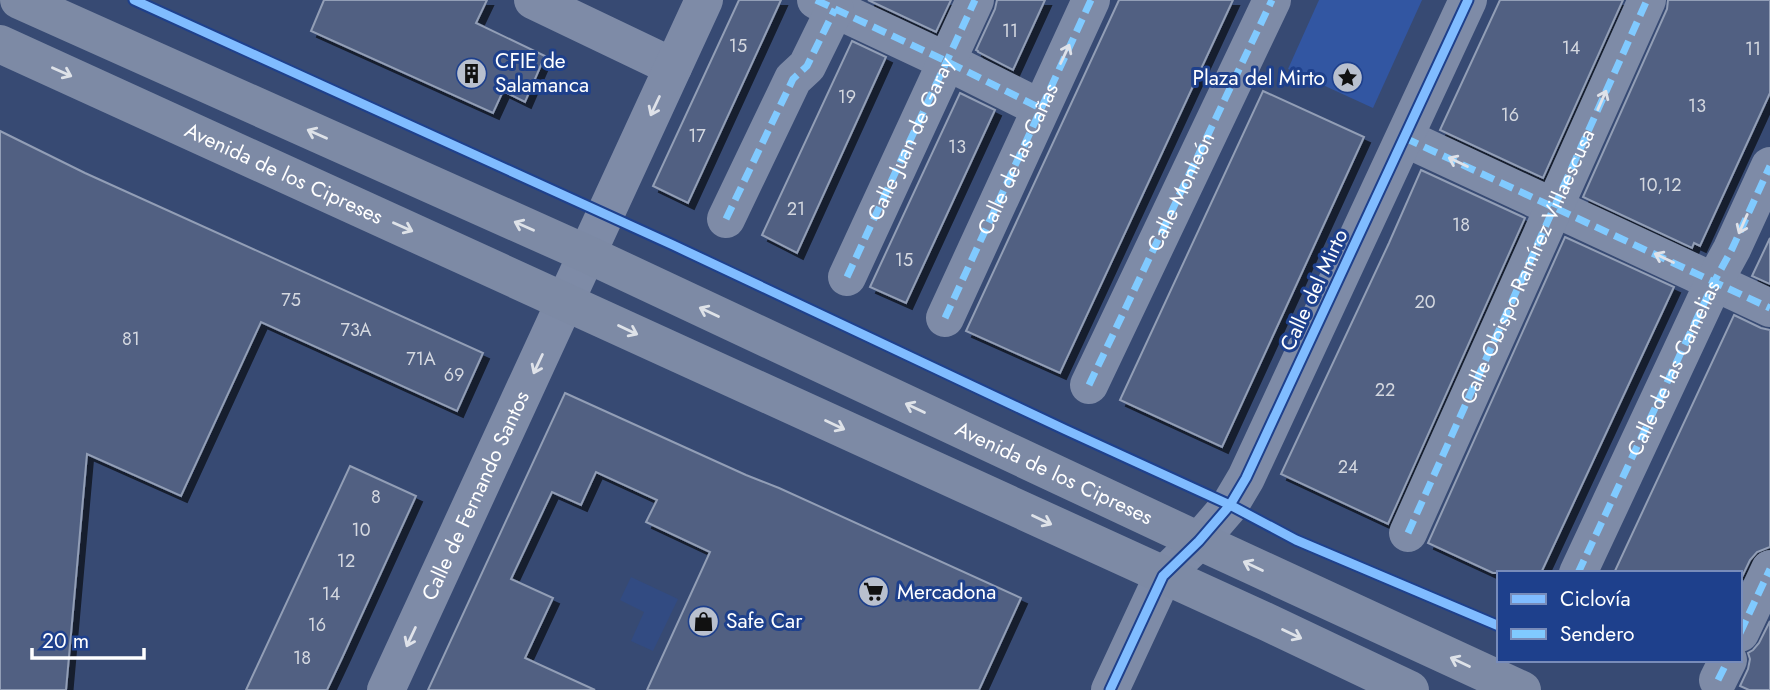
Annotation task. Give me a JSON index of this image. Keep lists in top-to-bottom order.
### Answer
{
  "streets": {
    "main road": ["Avenida de los Cipreses"],
    "street": [
      "Calle Juan de Garay",
      "Calle de las Cañas",
      "Calle Monleón",
      "Calle Obispo Ramírez Villaescusa",
      "Calle del Mirto",
      "Calle de las Camelias",
      "Calle de Fernando Santos"
    ]
  },
  "crossings": [
    ["Avenida de los Cipreses", "Calle del Mirto"],
    ["Avenida de los Cipreses", "Calle de Fernando Santos"]
  ],
  "one_way": ["Calle Obispo Ramírez Villaescusa", "Calle de Fernando Santos"],
  "places": {
    "building": ["CFIE de Salamanca"],
    "place": ["Plaza del Mirto"],
    "supermarket": ["Mercadona"],
    "shop": ["Safe Car"]
  },
  "house_numbers": [
    "11",
    "15",
    "14",
    "11",
    "19",
    "13",
    "16",
    "17",
    "13",
    "10,12",
    "21",
    "18",
    "15",
    "75",
    "20",
    "73A",
    "81",
    "71A",
    "69",
    "22",
    "24",
    "8",
    "10",
    "12",
    "14",
    "16",
    "18"
  ],
  "legend": ["Ciclovía", "Sendero"],
  "scale_bar": "20 m"
}
